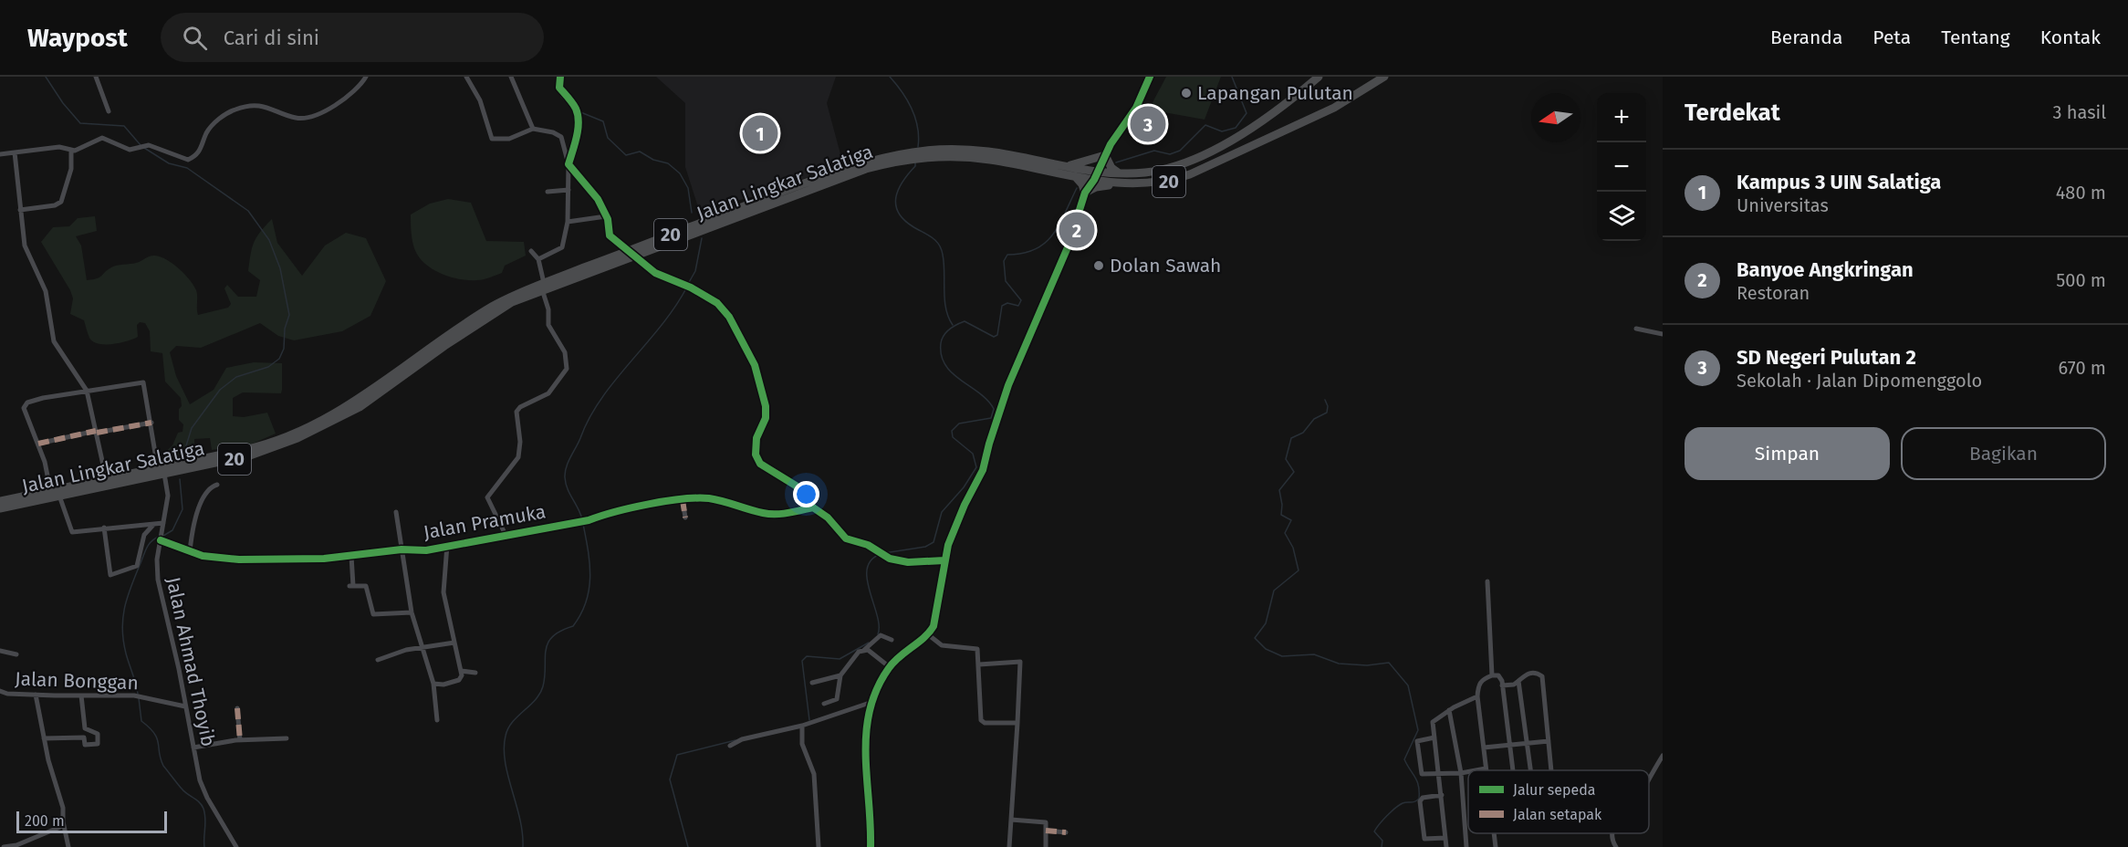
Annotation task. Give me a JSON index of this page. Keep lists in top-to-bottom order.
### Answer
{
  "streets": {
    "highway": ["20", "Jalan Lingkar Salatiga"],
    "street": ["Jalan Pramuka", "Jalan Ahmad Thoyib", "Jalan Bonggan"]
  },
  "crossings": [
    ["Jalan Lingkar Salatiga", "Jalan Ahmad Thoyib"],
    ["Jalan Pramuka", "Jalan Ahmad Thoyib"],
    ["Jalan Ahmad Thoyib", "Jalan Bonggan"]
  ],
  "places": ["Lapangan Pulutan", "Dolan Sawah"],
  "legend": ["Jalur sepeda", "Jalan setapak"],
  "scale_bar": "200 m",
  "north": "left",
  "page": {
    "header": "Waypost",
    "search": "Cari di sini",
    "nav": [
      "Beranda",
      "Peta",
      "Tentang",
      "Kontak"
    ],
    "heading": ["Terdekat", "3 hasil"],
    "map_buttons": ["+", "−"],
    "pins": ["3", "1", "2"],
    "list": [
      {
        "mark": "1",
        "name": "Kampus 3 UIN Salatiga",
        "note": "Universitas",
        "value": "480 m"
      },
      {
        "mark": "2",
        "name": "Banyoe Angkringan",
        "note": "Restoran",
        "value": "500 m"
      },
      {
        "mark": "3",
        "name": "SD Negeri Pulutan 2",
        "note": "Sekolah · Jalan Dipomenggolo",
        "value": "670 m"
      }
    ],
    "buttons": ["Simpan", "Bagikan"],
    "scale": "200 m"
  }
}
